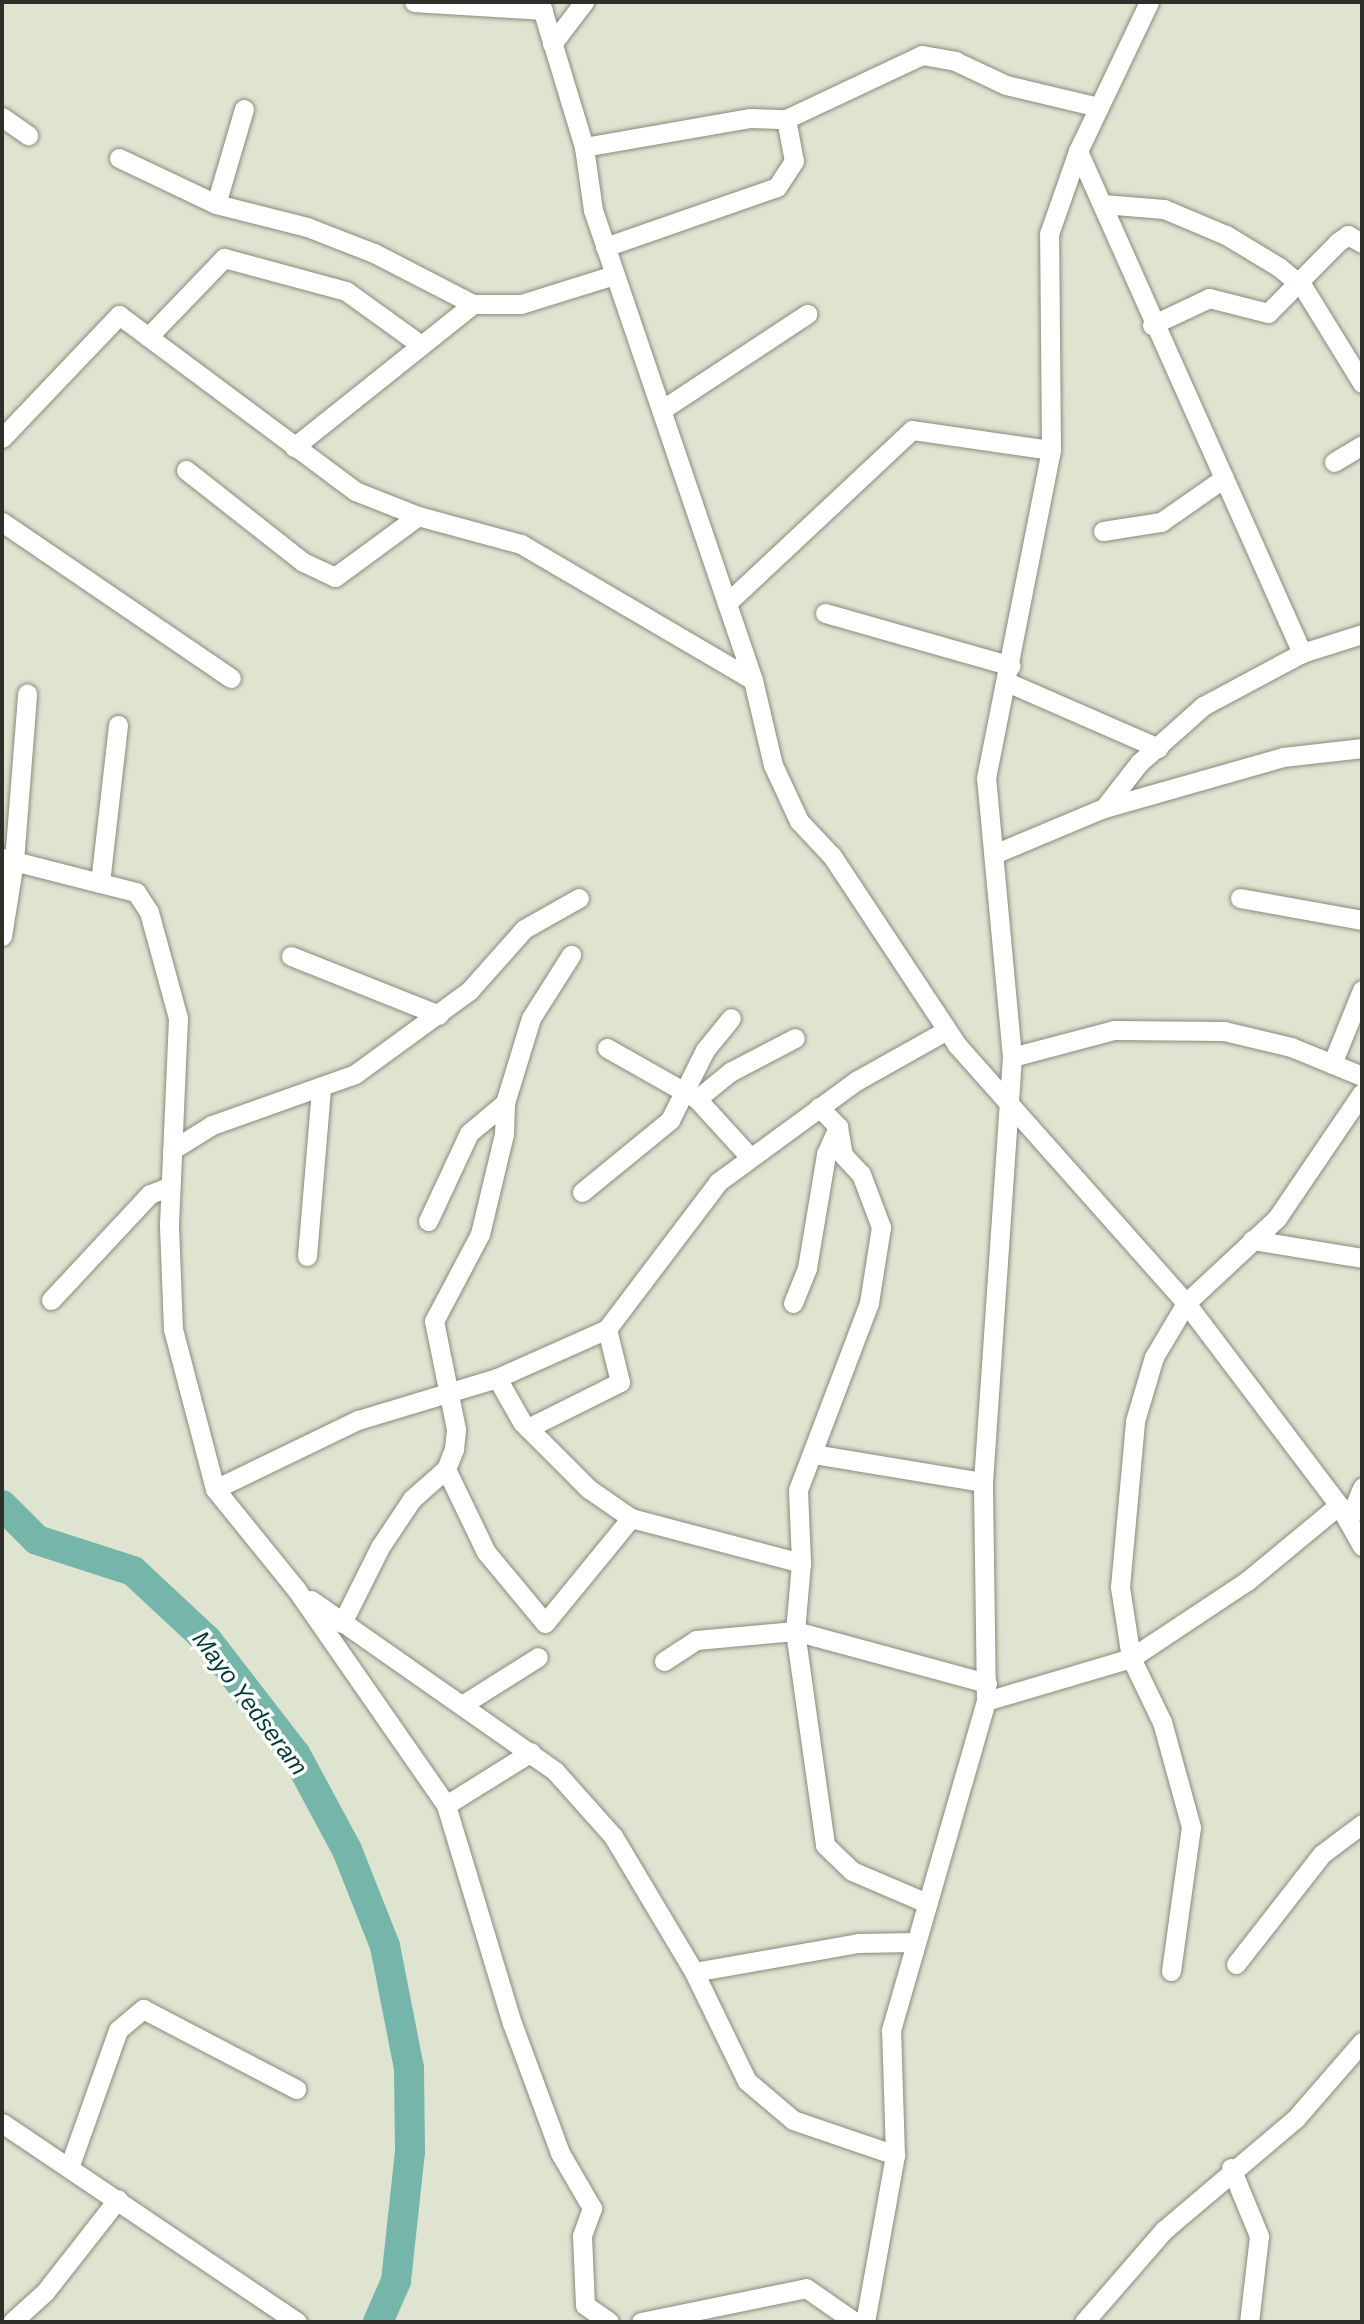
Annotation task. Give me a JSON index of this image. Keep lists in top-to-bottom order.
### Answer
{
  "water": ["Mayo Yedseram"]
}
